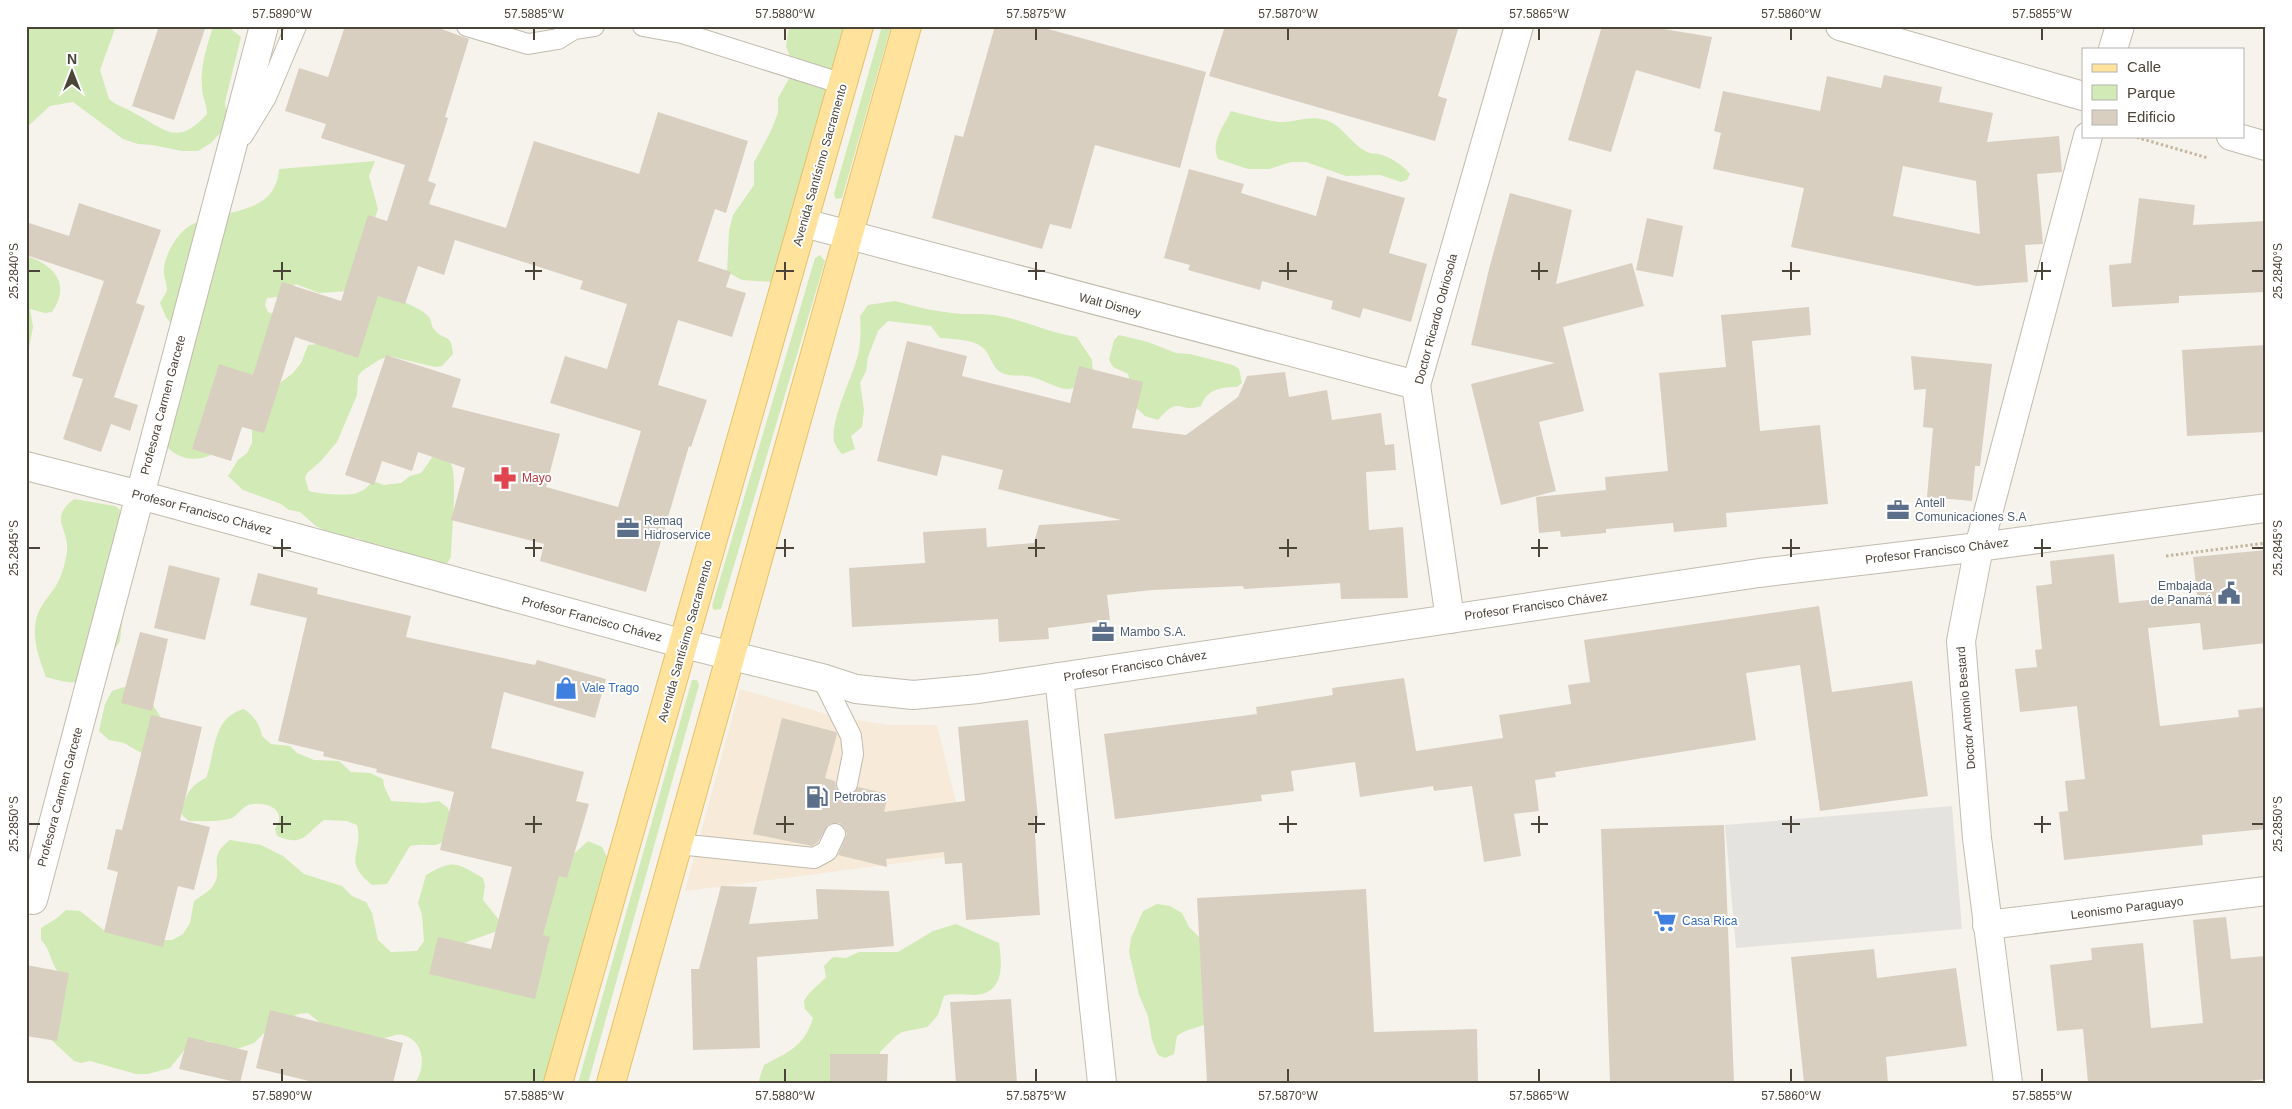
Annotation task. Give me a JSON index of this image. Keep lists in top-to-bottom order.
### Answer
{
  "streets": {
    "main road": ["Avenida Santísimo Sacramento"],
    "street": [
      "Walt Disney",
      "Doctor Ricardo Odriosola",
      "Profesora Carmen Garcete",
      "Profesor Francisco Chávez",
      "Doctor Antonio Bestard",
      "Leonismo Paraguayo"
    ]
  },
  "crossings": [
    ["Avenida Santísimo Sacramento", "Walt Disney"],
    ["Avenida Santísimo Sacramento", "Profesor Francisco Chávez"],
    ["Walt Disney", "Doctor Ricardo Odriosola"],
    ["Doctor Ricardo Odriosola", "Profesor Francisco Chávez"],
    ["Profesora Carmen Garcete", "Profesor Francisco Chávez"],
    ["Profesor Francisco Chávez", "Doctor Antonio Bestard"],
    ["Doctor Antonio Bestard", "Leonismo Paraguayo"]
  ],
  "places": {
    "pharmacy": ["Mayo"],
    "office": ["Antell Comunicaciones S.A", "Remaq Hidroservice", "Mambo S.A."],
    "public building": ["Embajada de Panamá"],
    "shop": ["Vale Trago"],
    "fuel station": ["Petrobras"],
    "supermarket": ["Casa Rica"]
  },
  "legend": ["Calle", "Parque", "Edificio"],
  "north": "top",
  "coordinates": [
    "57.5890°W",
    "57.5885°W",
    "57.5880°W",
    "57.5875°W",
    "57.5870°W",
    "57.5865°W",
    "57.5860°W",
    "57.5855°W",
    "25.2840°S",
    "25.2845°S",
    "25.2850°S"
  ]
}
